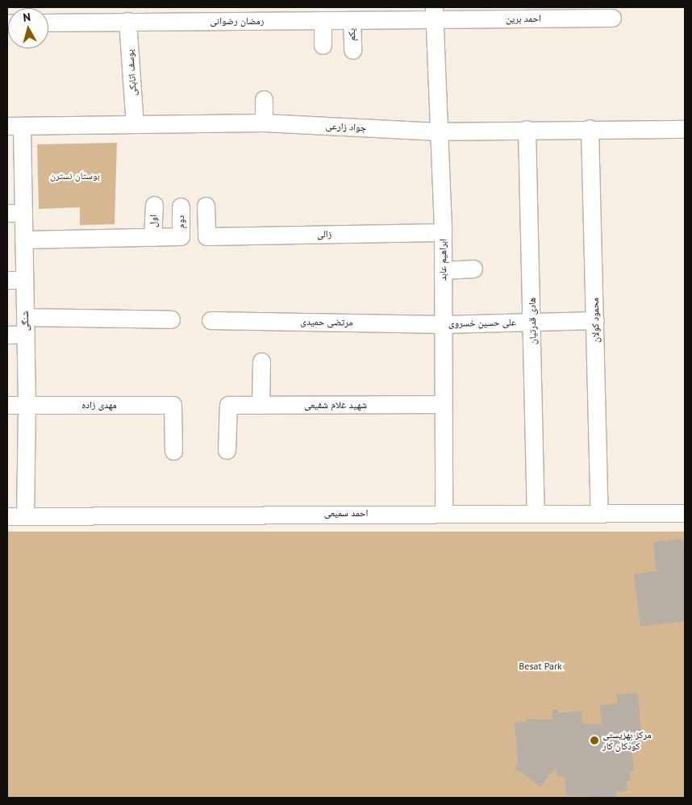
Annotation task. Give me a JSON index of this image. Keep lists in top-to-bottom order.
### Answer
{
  "streets": {
    "street": [
      "احمد برین",
      "رمضان رضوانی",
      "یکم",
      "یوسف اتابکی",
      "جواد زارعی",
      "اول",
      "دوم",
      "زالی",
      "ابراهیم عابد",
      "محمود کولان",
      "شنگی",
      "هادی قدرتیان",
      "مرتضی حمیدی",
      "علی حسین خسروی",
      "مهدی زاده",
      "شهید غلام شفیعی",
      "احمد سمیعی"
    ]
  },
  "crossings": [
    ["احمد برین", "رمضان رضوانی"],
    ["احمد برین", "ابراهیم عابد"],
    ["رمضان رضوانی", "یکم"],
    ["رمضان رضوانی", "یوسف اتابکی"],
    ["رمضان رضوانی", "ابراهیم عابد"],
    ["یوسف اتابکی", "جواد زارعی"],
    ["جواد زارعی", "ابراهیم عابد"],
    ["جواد زارعی", "محمود کولان"],
    ["جواد زارعی", "شنگی"],
    ["جواد زارعی", "هادی قدرتیان"],
    ["اول", "دوم"],
    ["زالی", "ابراهیم عابد"],
    ["ابراهیم عابد", "مرتضی حمیدی"],
    ["ابراهیم عابد", "علی حسین خسروی"],
    ["ابراهیم عابد", "شهید غلام شفیعی"],
    ["ابراهیم عابد", "احمد سمیعی"],
    ["محمود کولان", "علی حسین خسروی"],
    ["محمود کولان", "احمد سمیعی"],
    ["شنگی", "مهدی زاده"],
    ["شنگی", "احمد سمیعی"],
    ["هادی قدرتیان", "علی حسین خسروی"],
    ["هادی قدرتیان", "احمد سمیعی"],
    ["مرتضی حمیدی", "علی حسین خسروی"]
  ],
  "parks": ["بوستان نسترن", "Besat Park"],
  "places": ["مرکز بهزیستی کودکان کار"],
  "north": "top"
}
